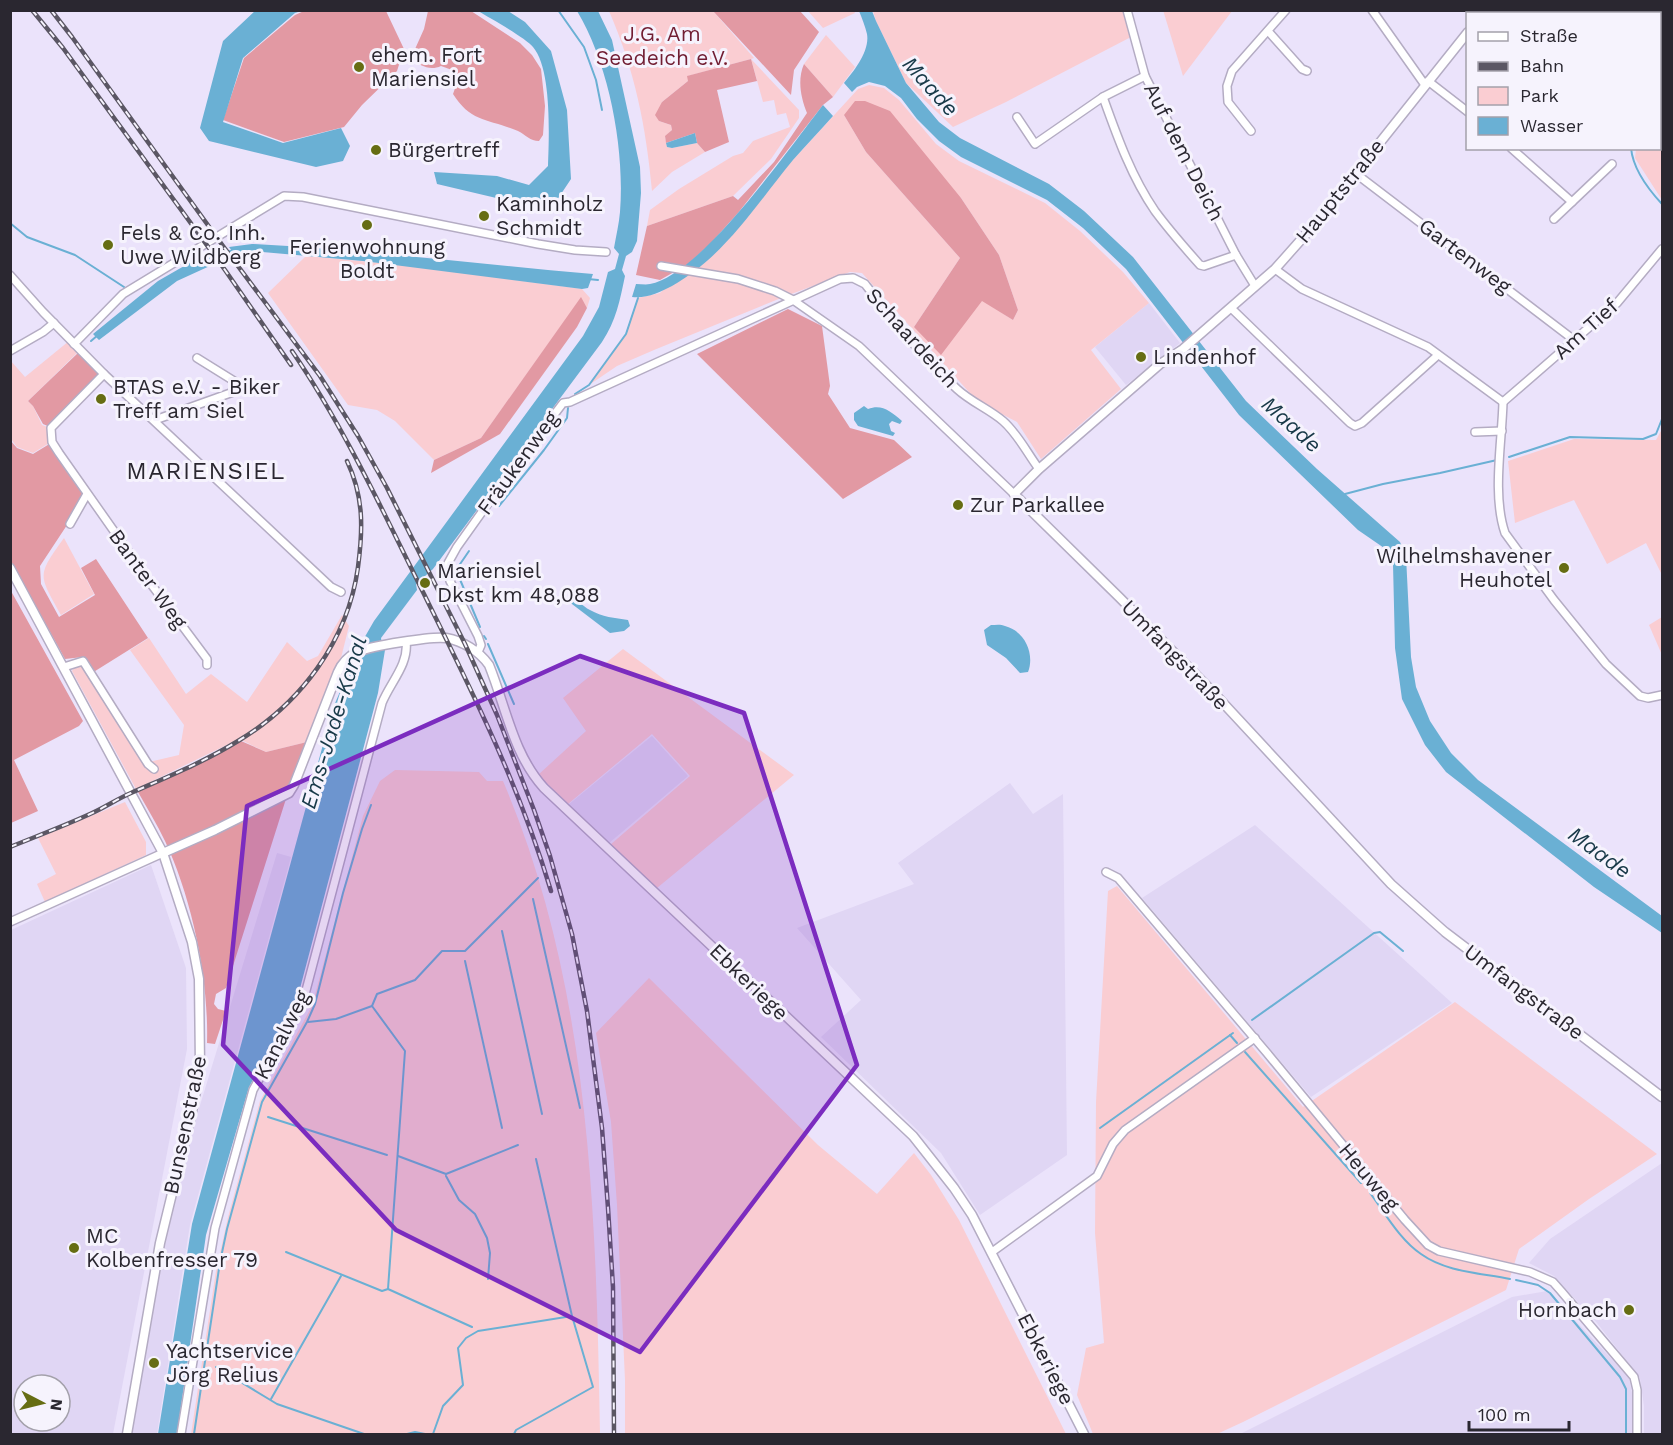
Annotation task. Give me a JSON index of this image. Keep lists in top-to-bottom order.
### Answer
{
  "streets": {
    "street": [
      "Auf dem Deich",
      "Hauptstraße",
      "Gartenweg",
      "Am Tief",
      "Schaardeich",
      "Fräukenweg",
      "Banter Weg",
      "Umfangstraße",
      "Ebkeriege",
      "Kanalweg",
      "Bunsenstraße",
      "Heuweg"
    ]
  },
  "crossings": [
    ["Auf dem Deich", "Hauptstraße"],
    ["Hauptstraße", "Gartenweg"],
    ["Hauptstraße", "Schaardeich"],
    ["Hauptstraße", "Umfangstraße"],
    ["Gartenweg", "Am Tief"],
    ["Schaardeich", "Fräukenweg"],
    ["Schaardeich", "Umfangstraße"],
    ["Fräukenweg", "Umfangstraße"],
    ["Fräukenweg", "Ebkeriege"]
  ],
  "districts": ["MARIENSIEL"],
  "water": ["Maade", "Ems-Jade-Kanal"],
  "parks": ["J.G. Am Seedeich e.V."],
  "places": [
    "ehem. Fort Mariensiel",
    "Bürgertreff",
    "Kaminholz Schmidt",
    "Ferienwohnung Boldt",
    "Fels & Co. Inh. Uwe Wildberg",
    "Lindenhof",
    "BTAS e.V. - Biker Treff am Siel",
    "Zur Parkallee",
    "Wilhelmshavener Heuhotel",
    "Mariensiel Dkst km 48,088",
    "MC Kolbenfresser 79",
    "Hornbach",
    "Yachtservice Jörg Relius"
  ],
  "legend": [
    "Straße",
    "Bahn",
    "Park",
    "Wasser"
  ],
  "scale_bar": "100 m",
  "north": "right"
}
